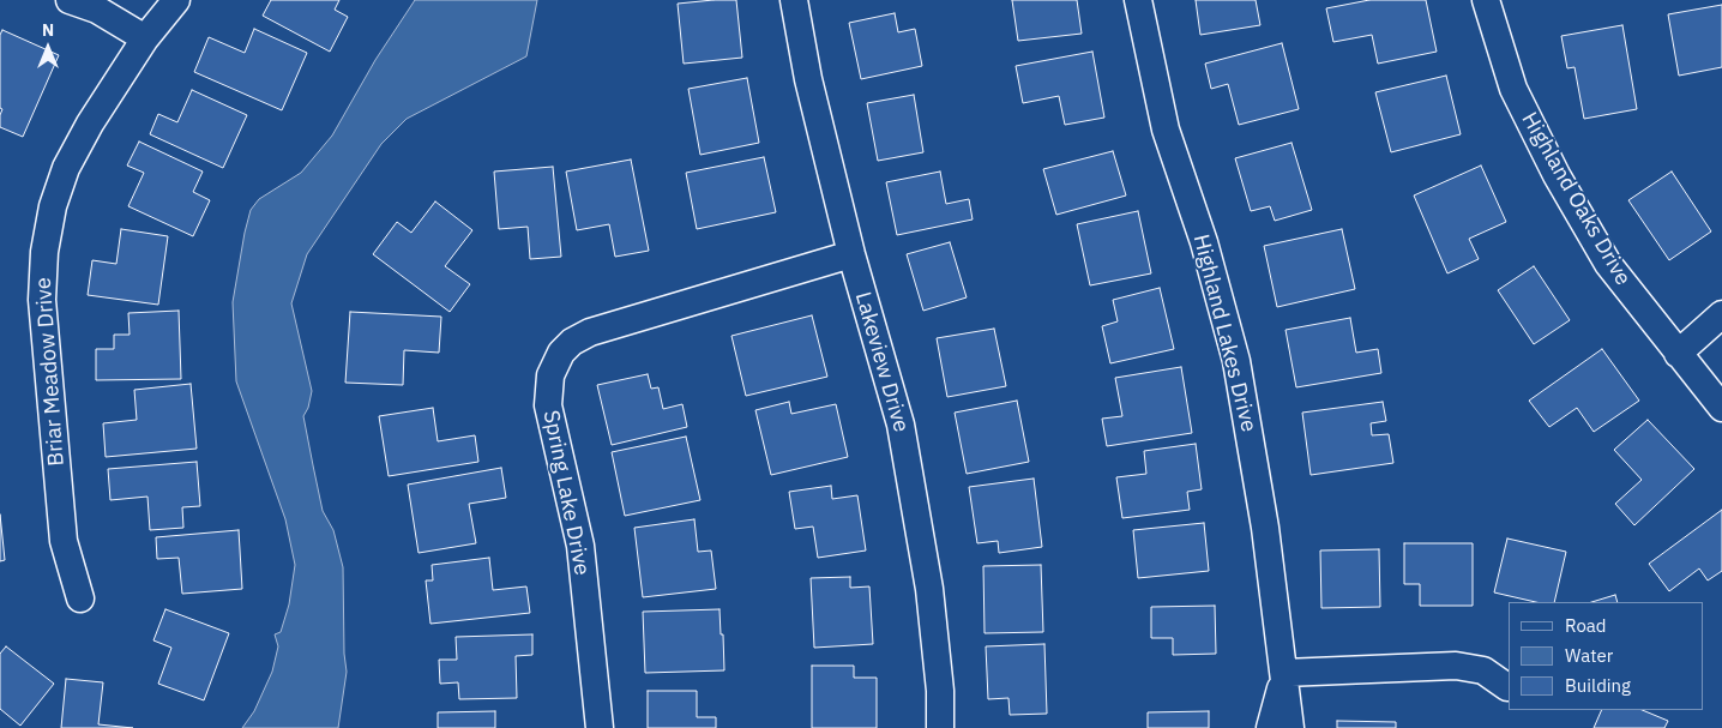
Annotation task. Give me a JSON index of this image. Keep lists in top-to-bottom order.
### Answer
{
  "streets": {
    "street": [
      "Highland Oaks Drive",
      "Highland Lakes Drive",
      "Lakeview Drive",
      "Briar Meadow Drive",
      "Spring Lake Drive"
    ]
  },
  "crossings": [
    ["Lakeview Drive", "Spring Lake Drive"]
  ],
  "legend": ["Road", "Water", "Building"],
  "north": "top"
}
